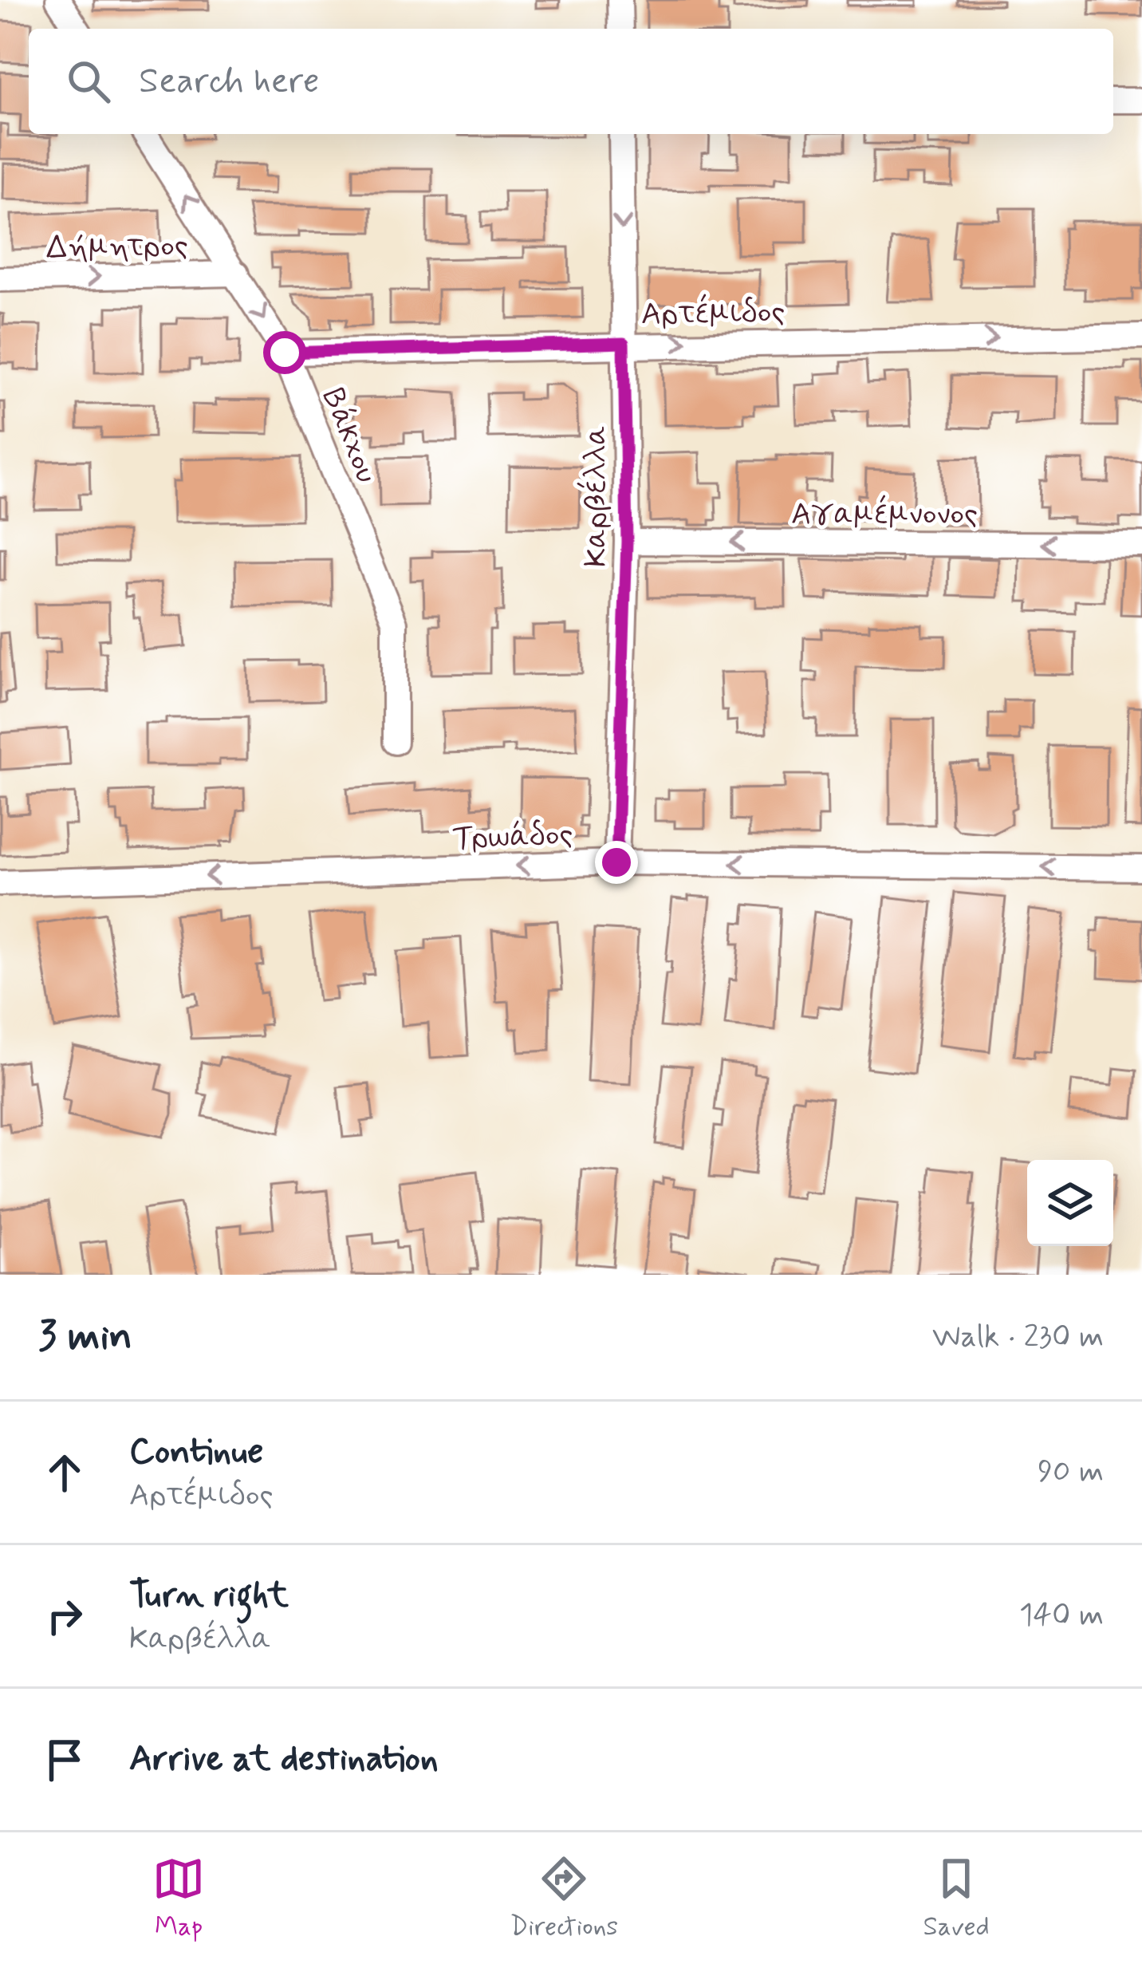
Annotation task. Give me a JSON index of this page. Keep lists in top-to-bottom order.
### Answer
{
  "streets": {
    "street": [
      "Δήμητρος",
      "Αρτέμιδος",
      "Βάκχου",
      "Καρβέλλα",
      "Αγαμέμνονος",
      "Τρωάδος"
    ]
  },
  "crossings": [
    ["Δήμητρος", "Βάκχου"],
    ["Αρτέμιδος", "Βάκχου"],
    ["Αρτέμιδος", "Καρβέλλα"],
    ["Καρβέλλα", "Αγαμέμνονος"],
    ["Καρβέλλα", "Τρωάδος"]
  ],
  "one_way": [
    "Δήμητρος",
    "Αρτέμιδος",
    "Αγαμέμνονος",
    "Τρωάδος"
  ],
  "page": {
    "search": "Search here",
    "heading": ["3 min", "Walk · 230 m"],
    "list": [
      ["Continue", "Αρτέμιδος", "90 m"],
      ["Turn right", "Καρβέλλα", "140 m"],
      "Arrive at destination"
    ],
    "nav": ["Map", "Directions", "Saved"]
  }
}
